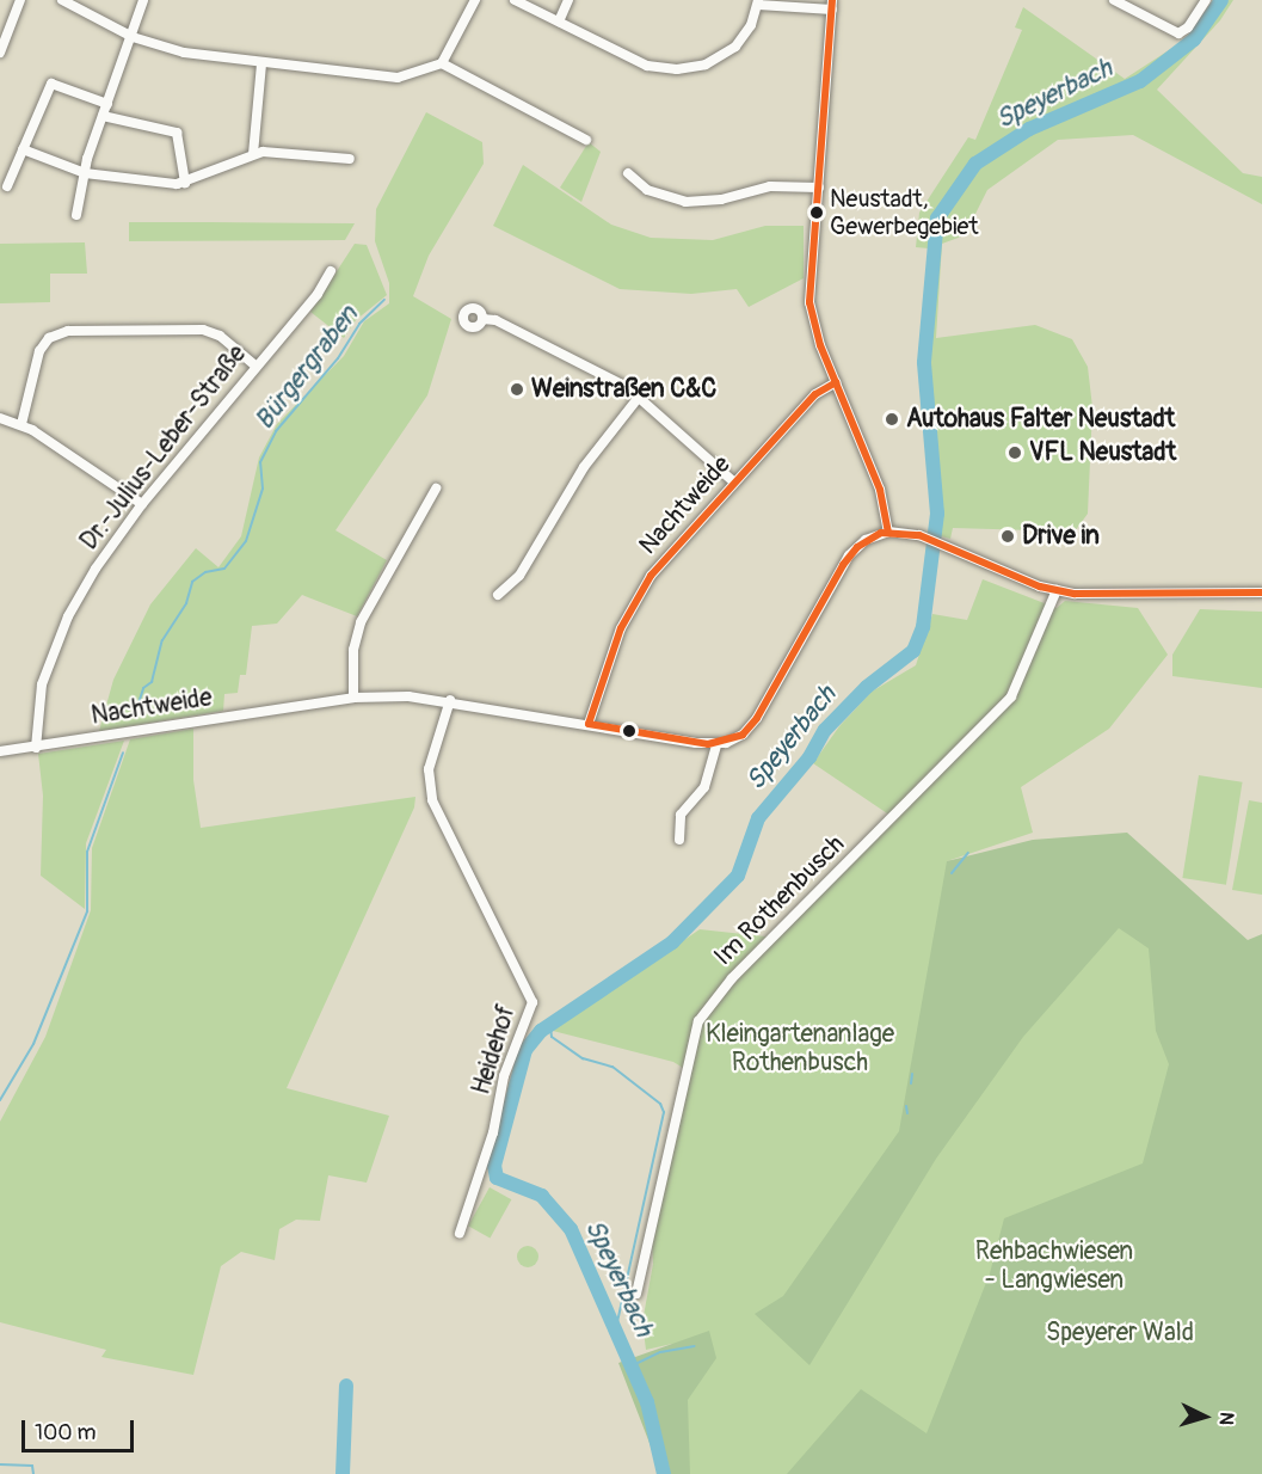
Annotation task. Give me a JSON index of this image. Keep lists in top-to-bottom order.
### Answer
{
  "streets": {
    "street": [
      "Dr.-Julius-Leber-Straße",
      "Nachtweide",
      "Im Rothenbusch",
      "Heidehof"
    ]
  },
  "crossings": [
    ["Dr.-Julius-Leber-Straße", "Nachtweide"],
    ["Nachtweide", "Heidehof"]
  ],
  "water": ["Speyerbach", "Bürgergraben"],
  "parks": ["Kleingartenanlage Rothenbusch", "Rehbachwiesen - Langwiesen", "Speyerer Wald"],
  "places": [
    "Neustadt, Gewerbegebiet",
    "Weinstraßen C&C",
    "Autohaus Falter Neustadt",
    "VFL Neustadt",
    "Drive in"
  ],
  "scale_bar": "100 m",
  "north": "right"
}
